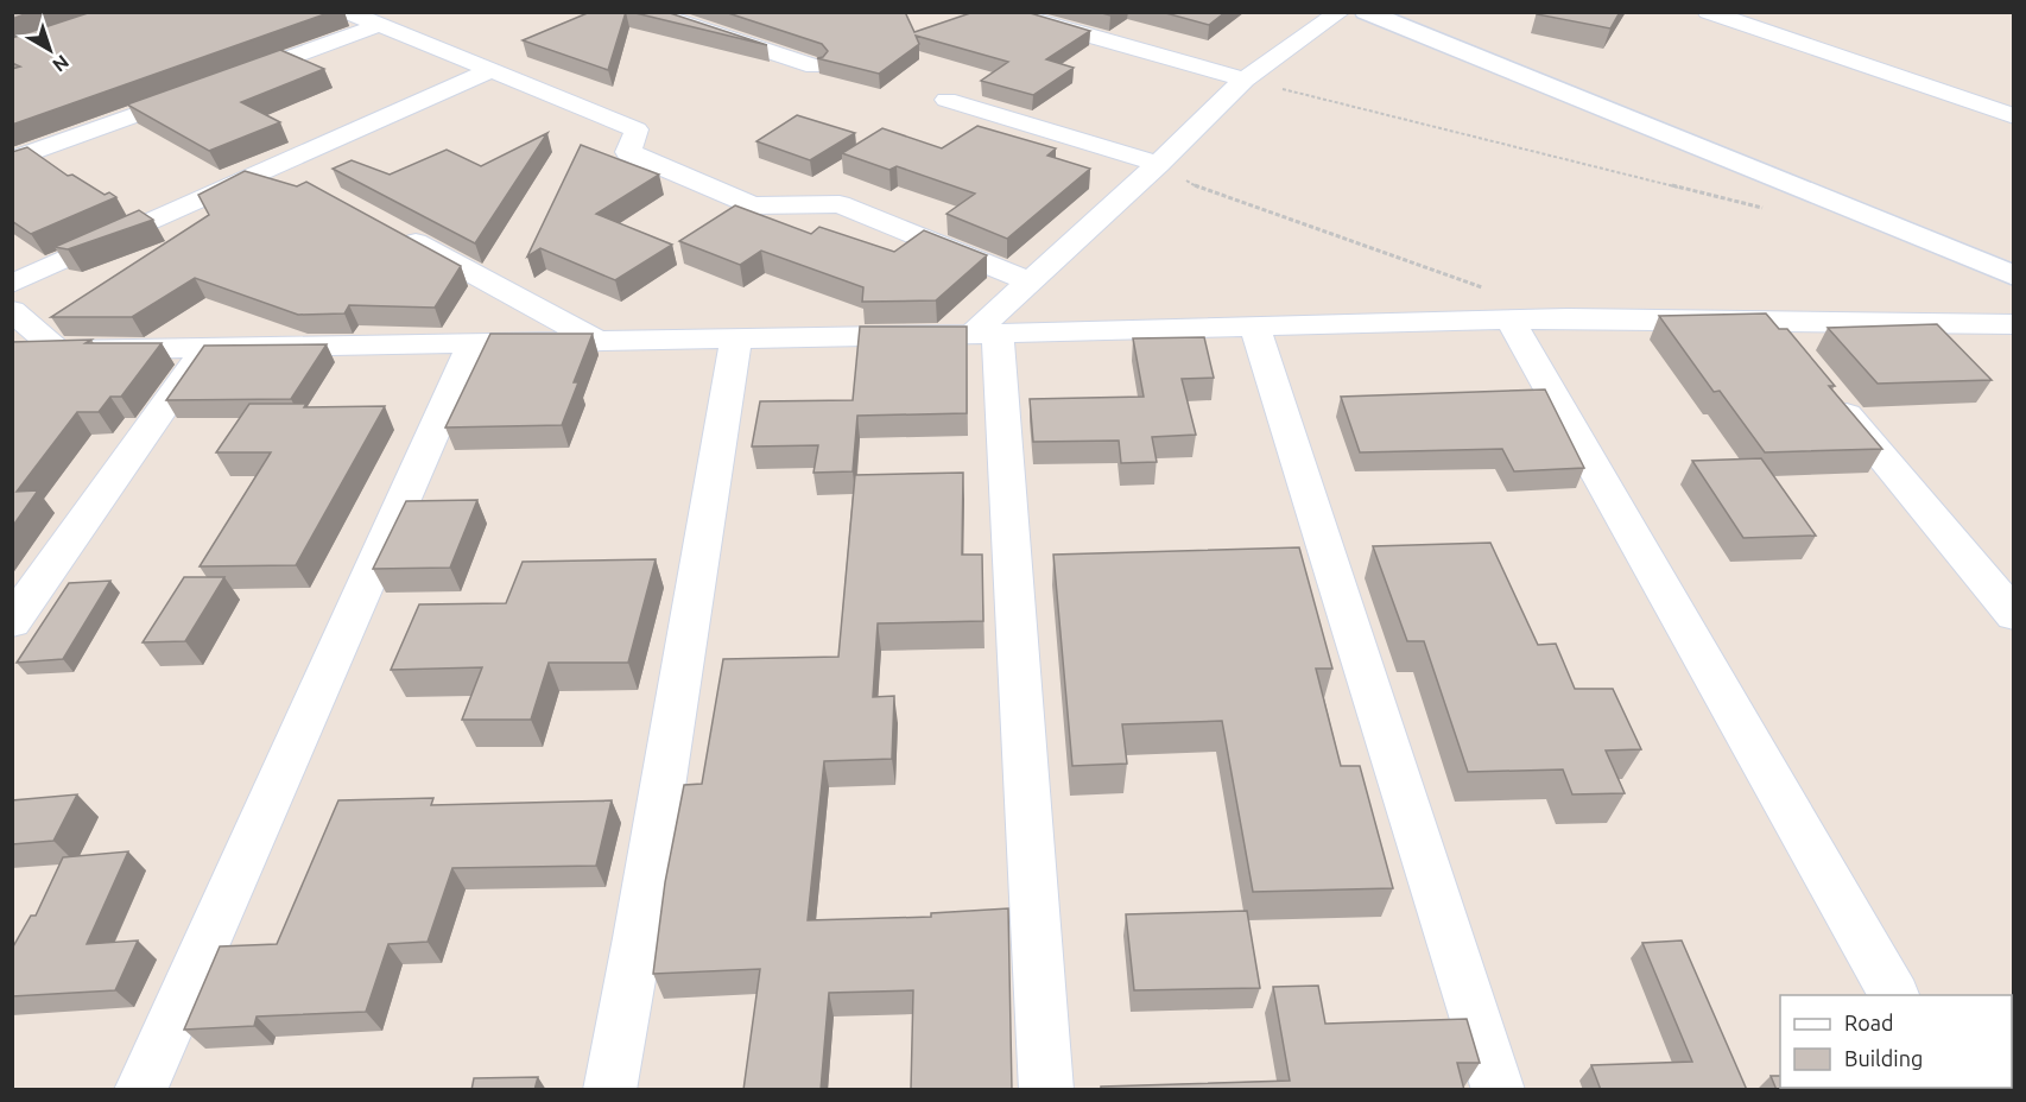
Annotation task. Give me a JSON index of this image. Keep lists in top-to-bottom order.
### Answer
{
  "legend": ["Road", "Building"],
  "north": "bottom right"
}
